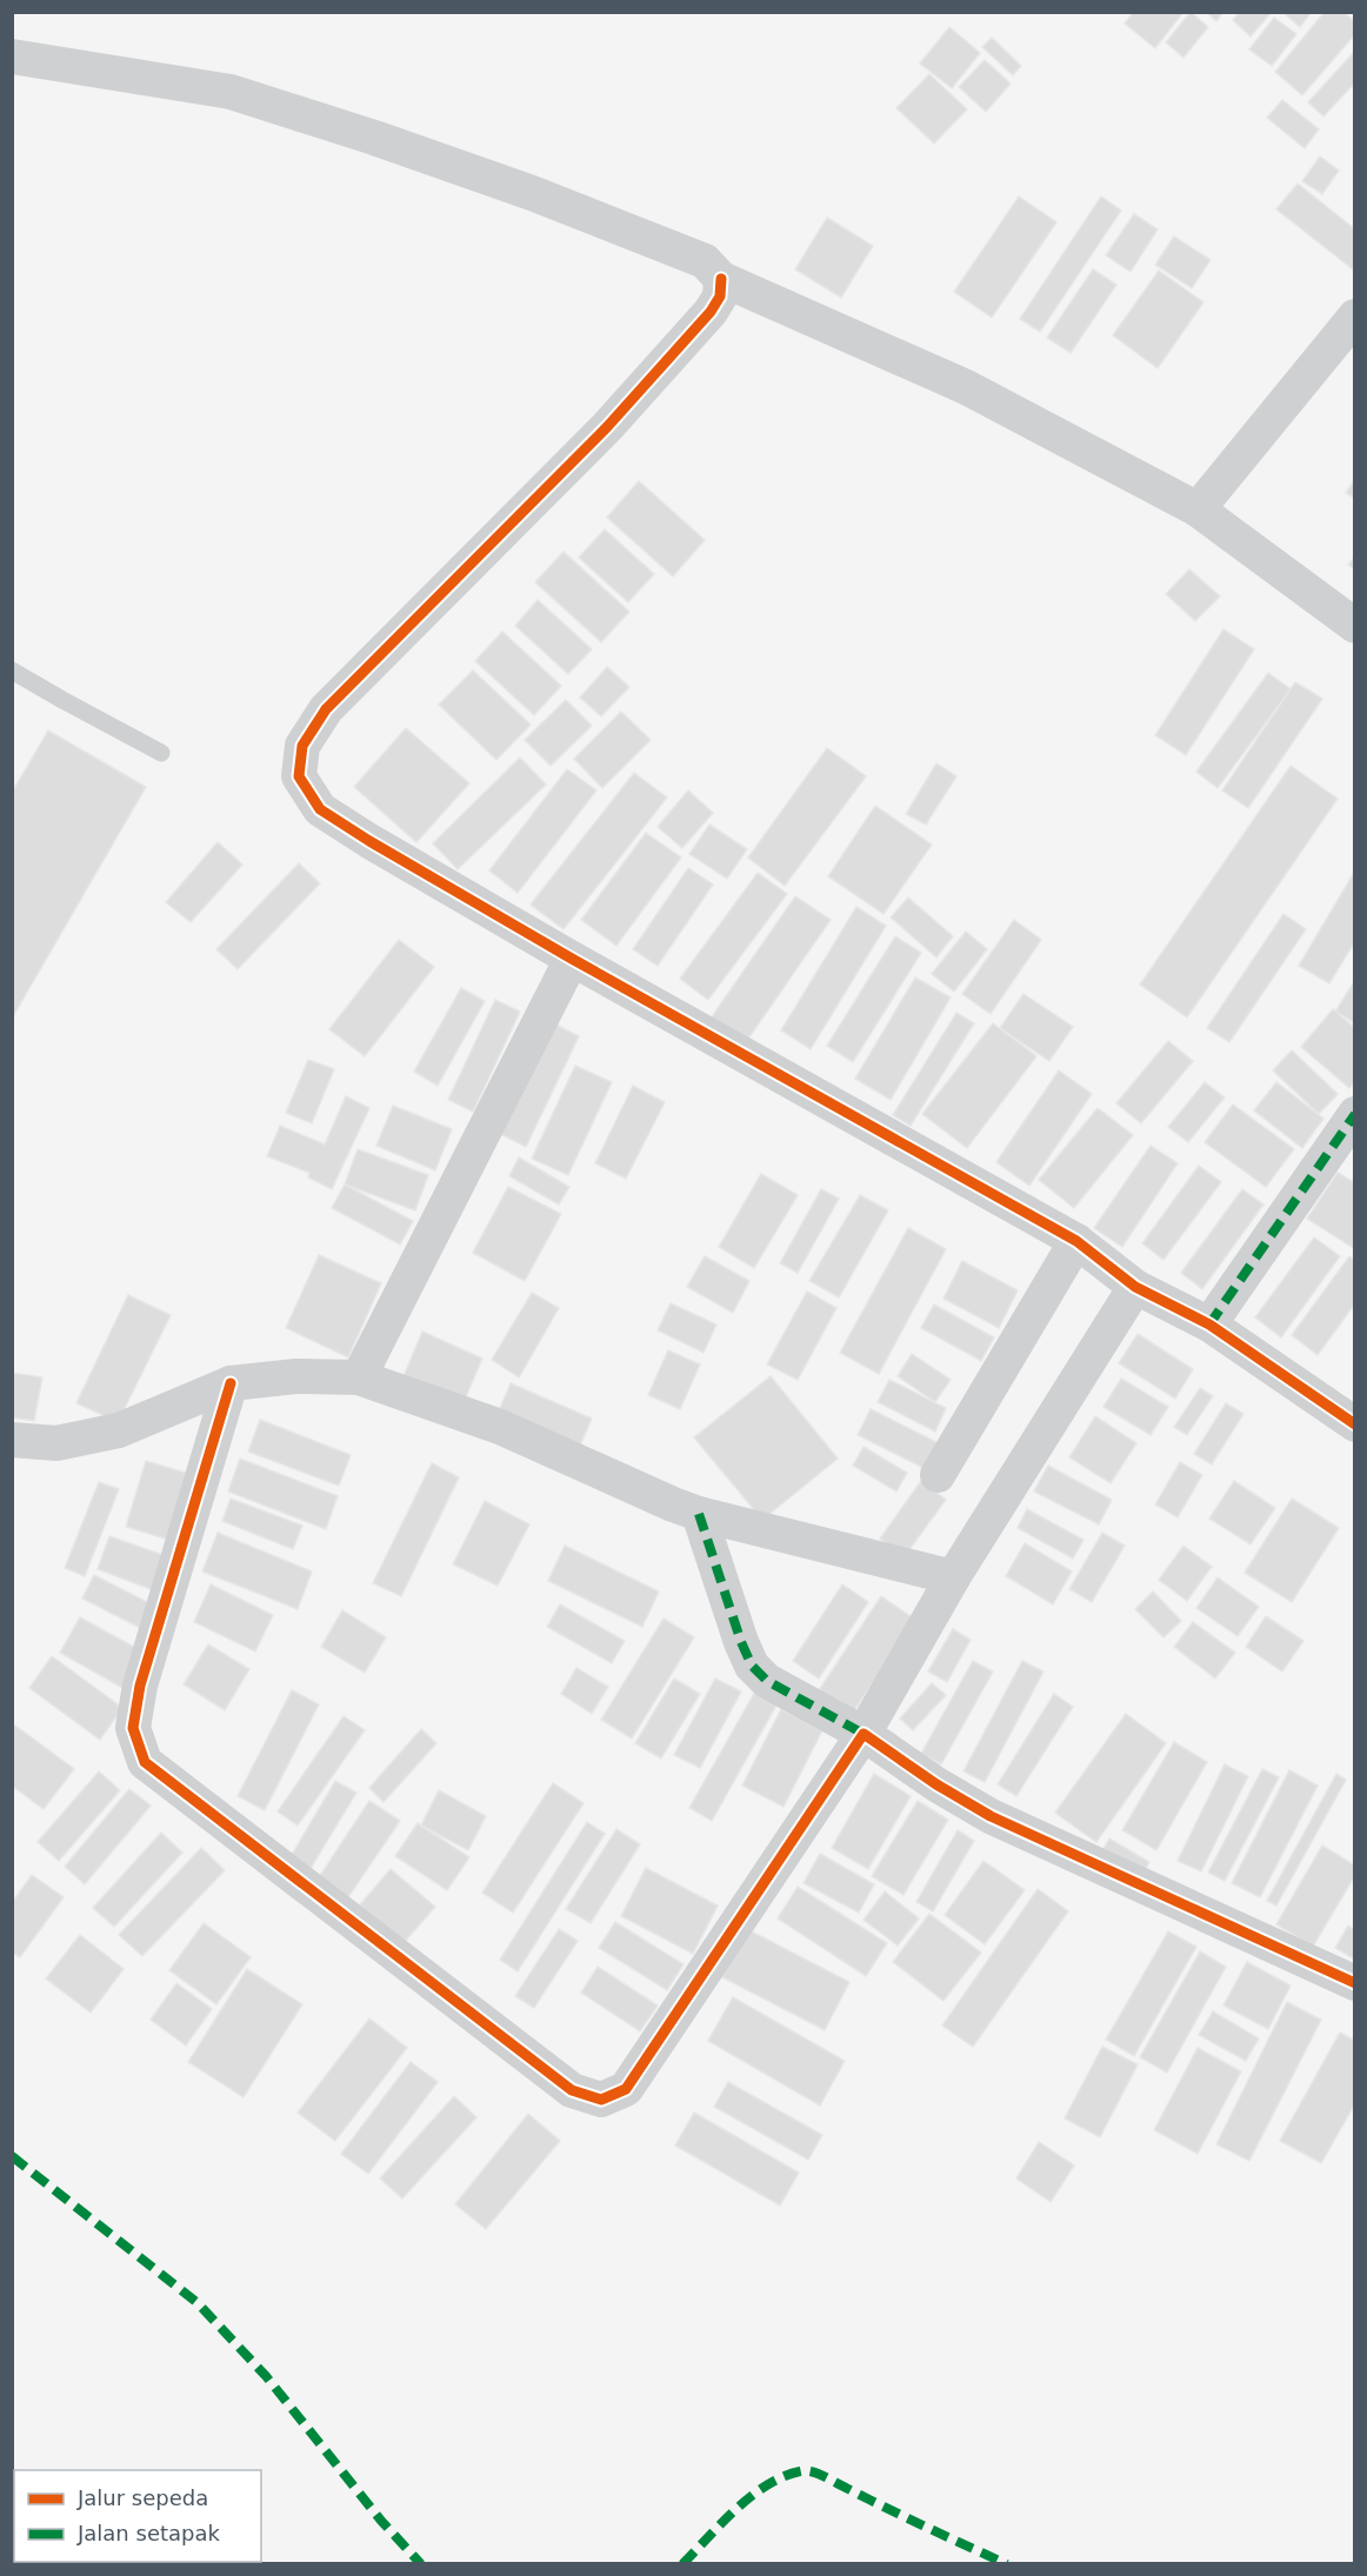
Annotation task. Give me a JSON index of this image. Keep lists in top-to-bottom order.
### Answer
{
  "legend": ["Jalur sepeda", "Jalan setapak"]
}
